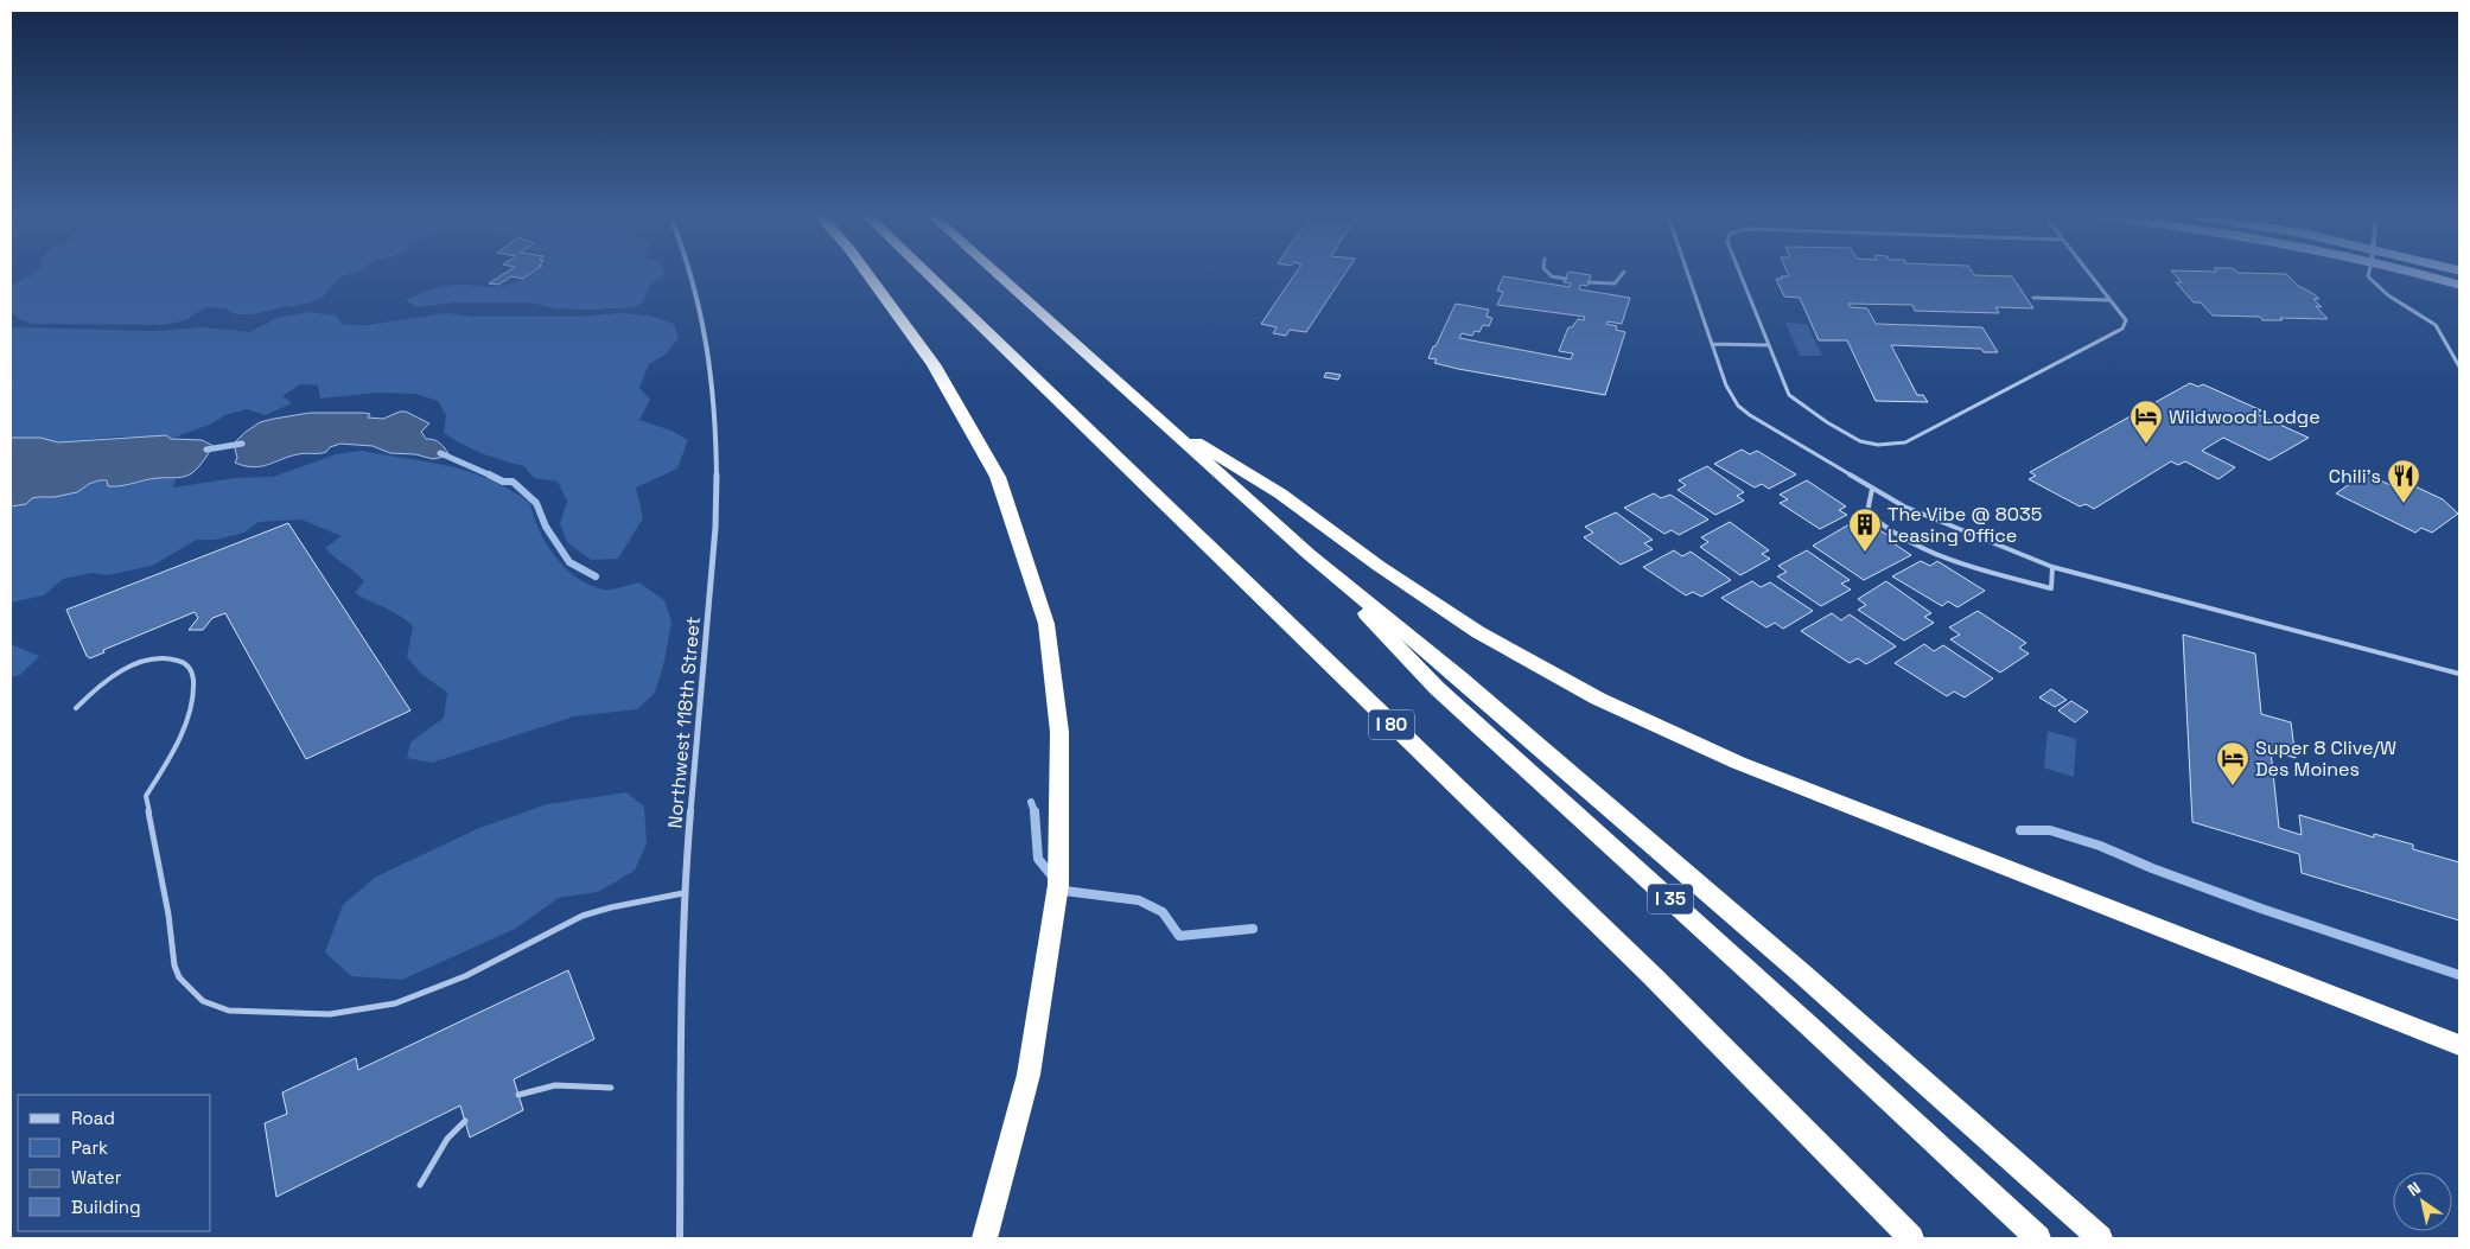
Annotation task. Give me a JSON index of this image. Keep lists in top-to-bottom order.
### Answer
{
  "streets": {
    "highway": ["I 80", "I 35"],
    "street": ["Northwest 118th Street"]
  },
  "places": {
    "hotel": ["Wildwood Lodge", "Super 8 Clive/W Des Moines"],
    "restaurant": ["Chili's"],
    "building": ["The Vibe @ 8035 Leasing Office"]
  },
  "legend": [
    "Road",
    "Park",
    "Water",
    "Building"
  ],
  "north": "top left"
}
